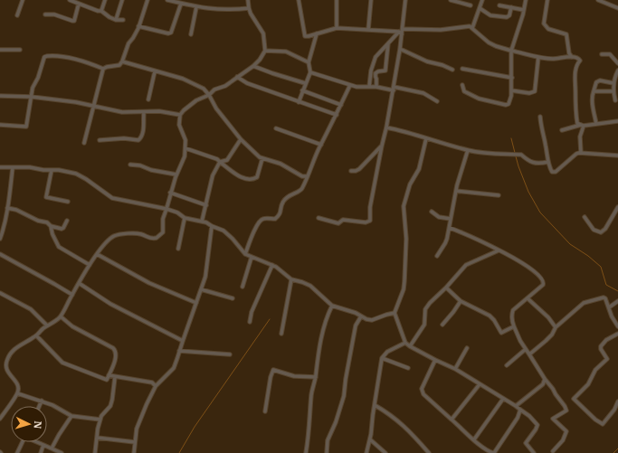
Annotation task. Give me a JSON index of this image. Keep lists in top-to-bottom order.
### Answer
{
  "north": "right"
}
